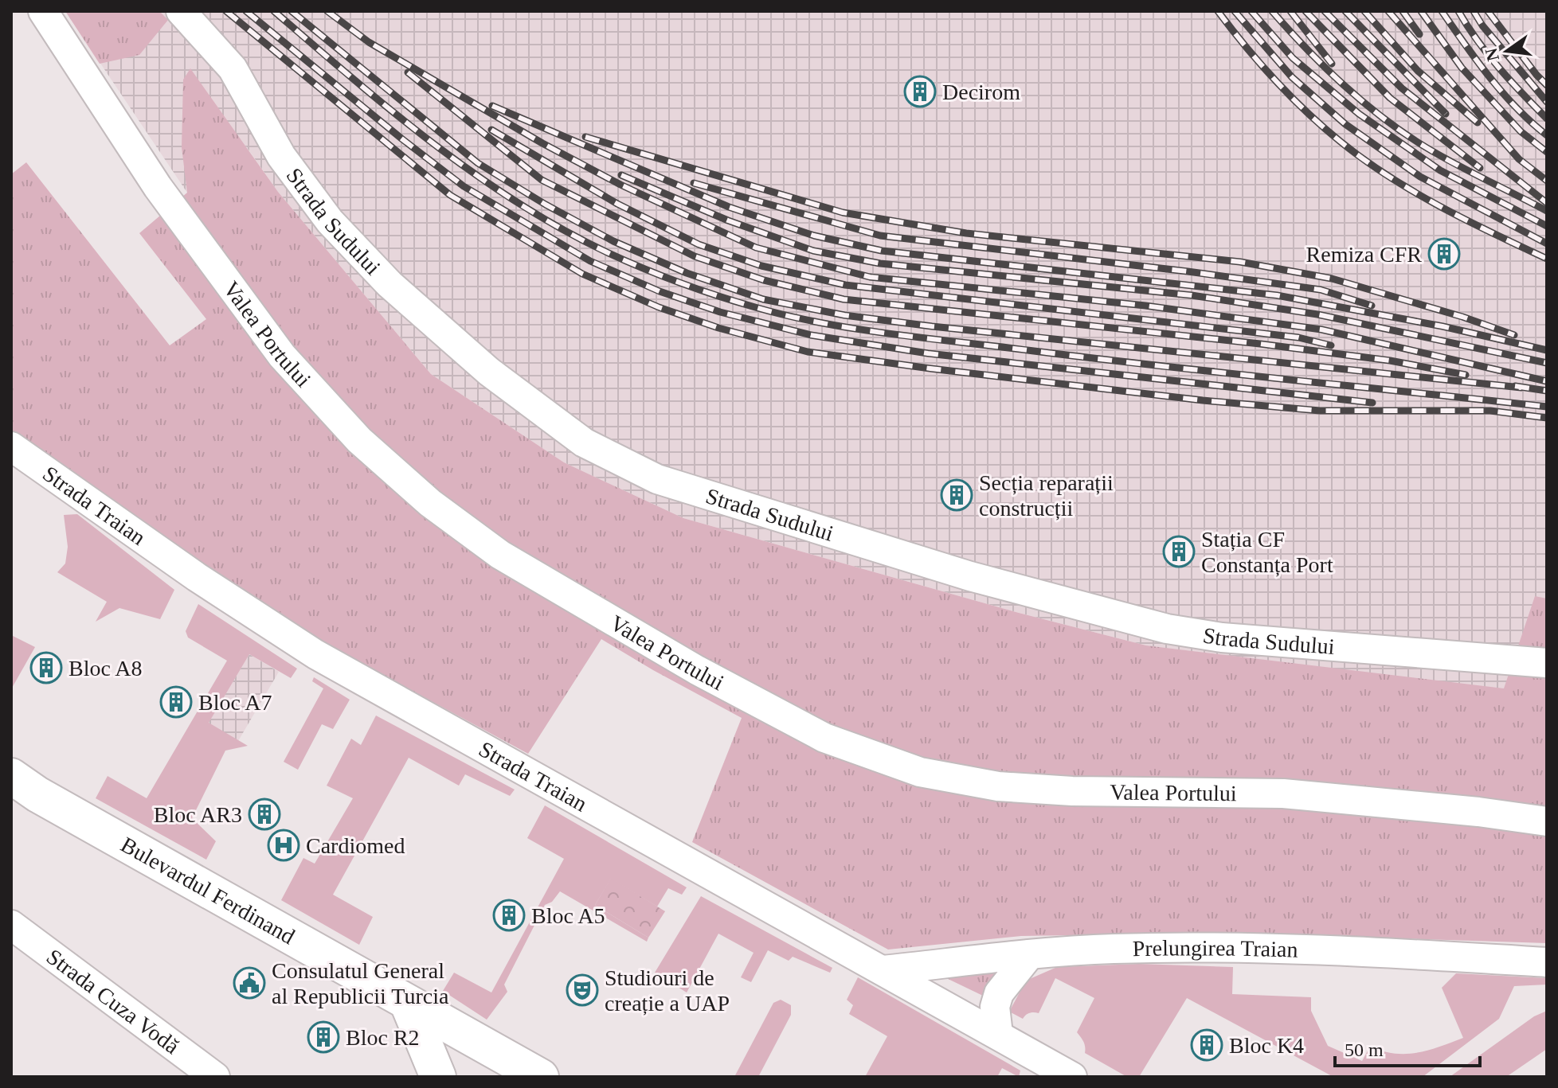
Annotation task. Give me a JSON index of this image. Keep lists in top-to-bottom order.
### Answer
{
  "streets": {
    "main road": ["Bulevardul Ferdinand"],
    "street": [
      "Strada Sudului",
      "Valea Portului",
      "Strada Traian",
      "Prelungirea Traian",
      "Strada Cuza Vodă"
    ]
  },
  "crossings": [
    ["Strada Traian", "Prelungirea Traian"]
  ],
  "places": {
    "building": [
      "Decirom",
      "Remiza CFR",
      "Secția reparații construcții",
      "Stația CF Constanța Port",
      "Bloc A8",
      "Bloc A7",
      "Bloc AR3",
      "Bloc A5",
      "Bloc R2",
      "Bloc K4"
    ],
    "hospital": ["Cardiomed"],
    "public building": ["Consulatul General al Republicii Turcia"],
    "theatre": ["Studiouri de creație a UAP"]
  },
  "scale_bar": "50 m",
  "north": "left"
}
